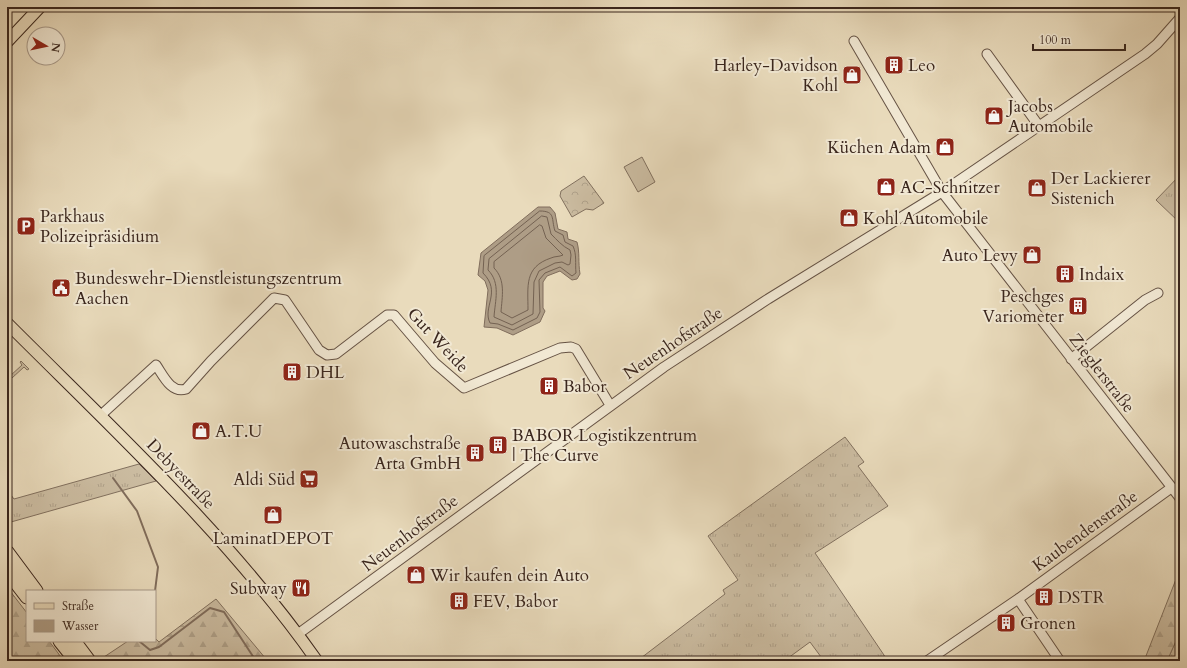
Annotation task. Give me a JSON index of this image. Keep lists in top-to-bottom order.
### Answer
{
  "streets": {
    "main road": ["Debyestraße"],
    "street": [
      "Gut Weide",
      "Neuenhofstraße",
      "Zieglerstraße",
      "Kaubendenstraße"
    ]
  },
  "crossings": [
    ["Gut Weide", "Neuenhofstraße"],
    ["Gut Weide", "Debyestraße"],
    ["Neuenhofstraße", "Zieglerstraße"],
    ["Neuenhofstraße", "Debyestraße"],
    ["Zieglerstraße", "Kaubendenstraße"]
  ],
  "places": {
    "building": [
      "Leo",
      "Indaix",
      "Peschges Variometer",
      "DHL",
      "Babor",
      "BABOR Logistikzentrum | The Curve",
      "Autowaschstraße Arta GmbH",
      "DSTR",
      "FEV, Babor",
      "Gronen"
    ],
    "shop": [
      "Harley-Davidson Kohl",
      "Jacobs Automobile",
      "Küchen Adam",
      "AC-Schnitzer",
      "Der Lackierer Sistenich",
      "Kohl Automobile",
      "Auto Levy",
      "A.T.U",
      "LaminatDEPOT",
      "Wir kaufen dein Auto"
    ],
    "parking": ["Parkhaus Polizeipräsidium"],
    "public building": ["Bundeswehr-Dienstleistungszentrum Aachen"],
    "supermarket": ["Aldi Süd"],
    "restaurant": ["Subway"]
  },
  "legend": ["Straße", "Wasser"],
  "scale_bar": "100 m",
  "north": "right"
}
